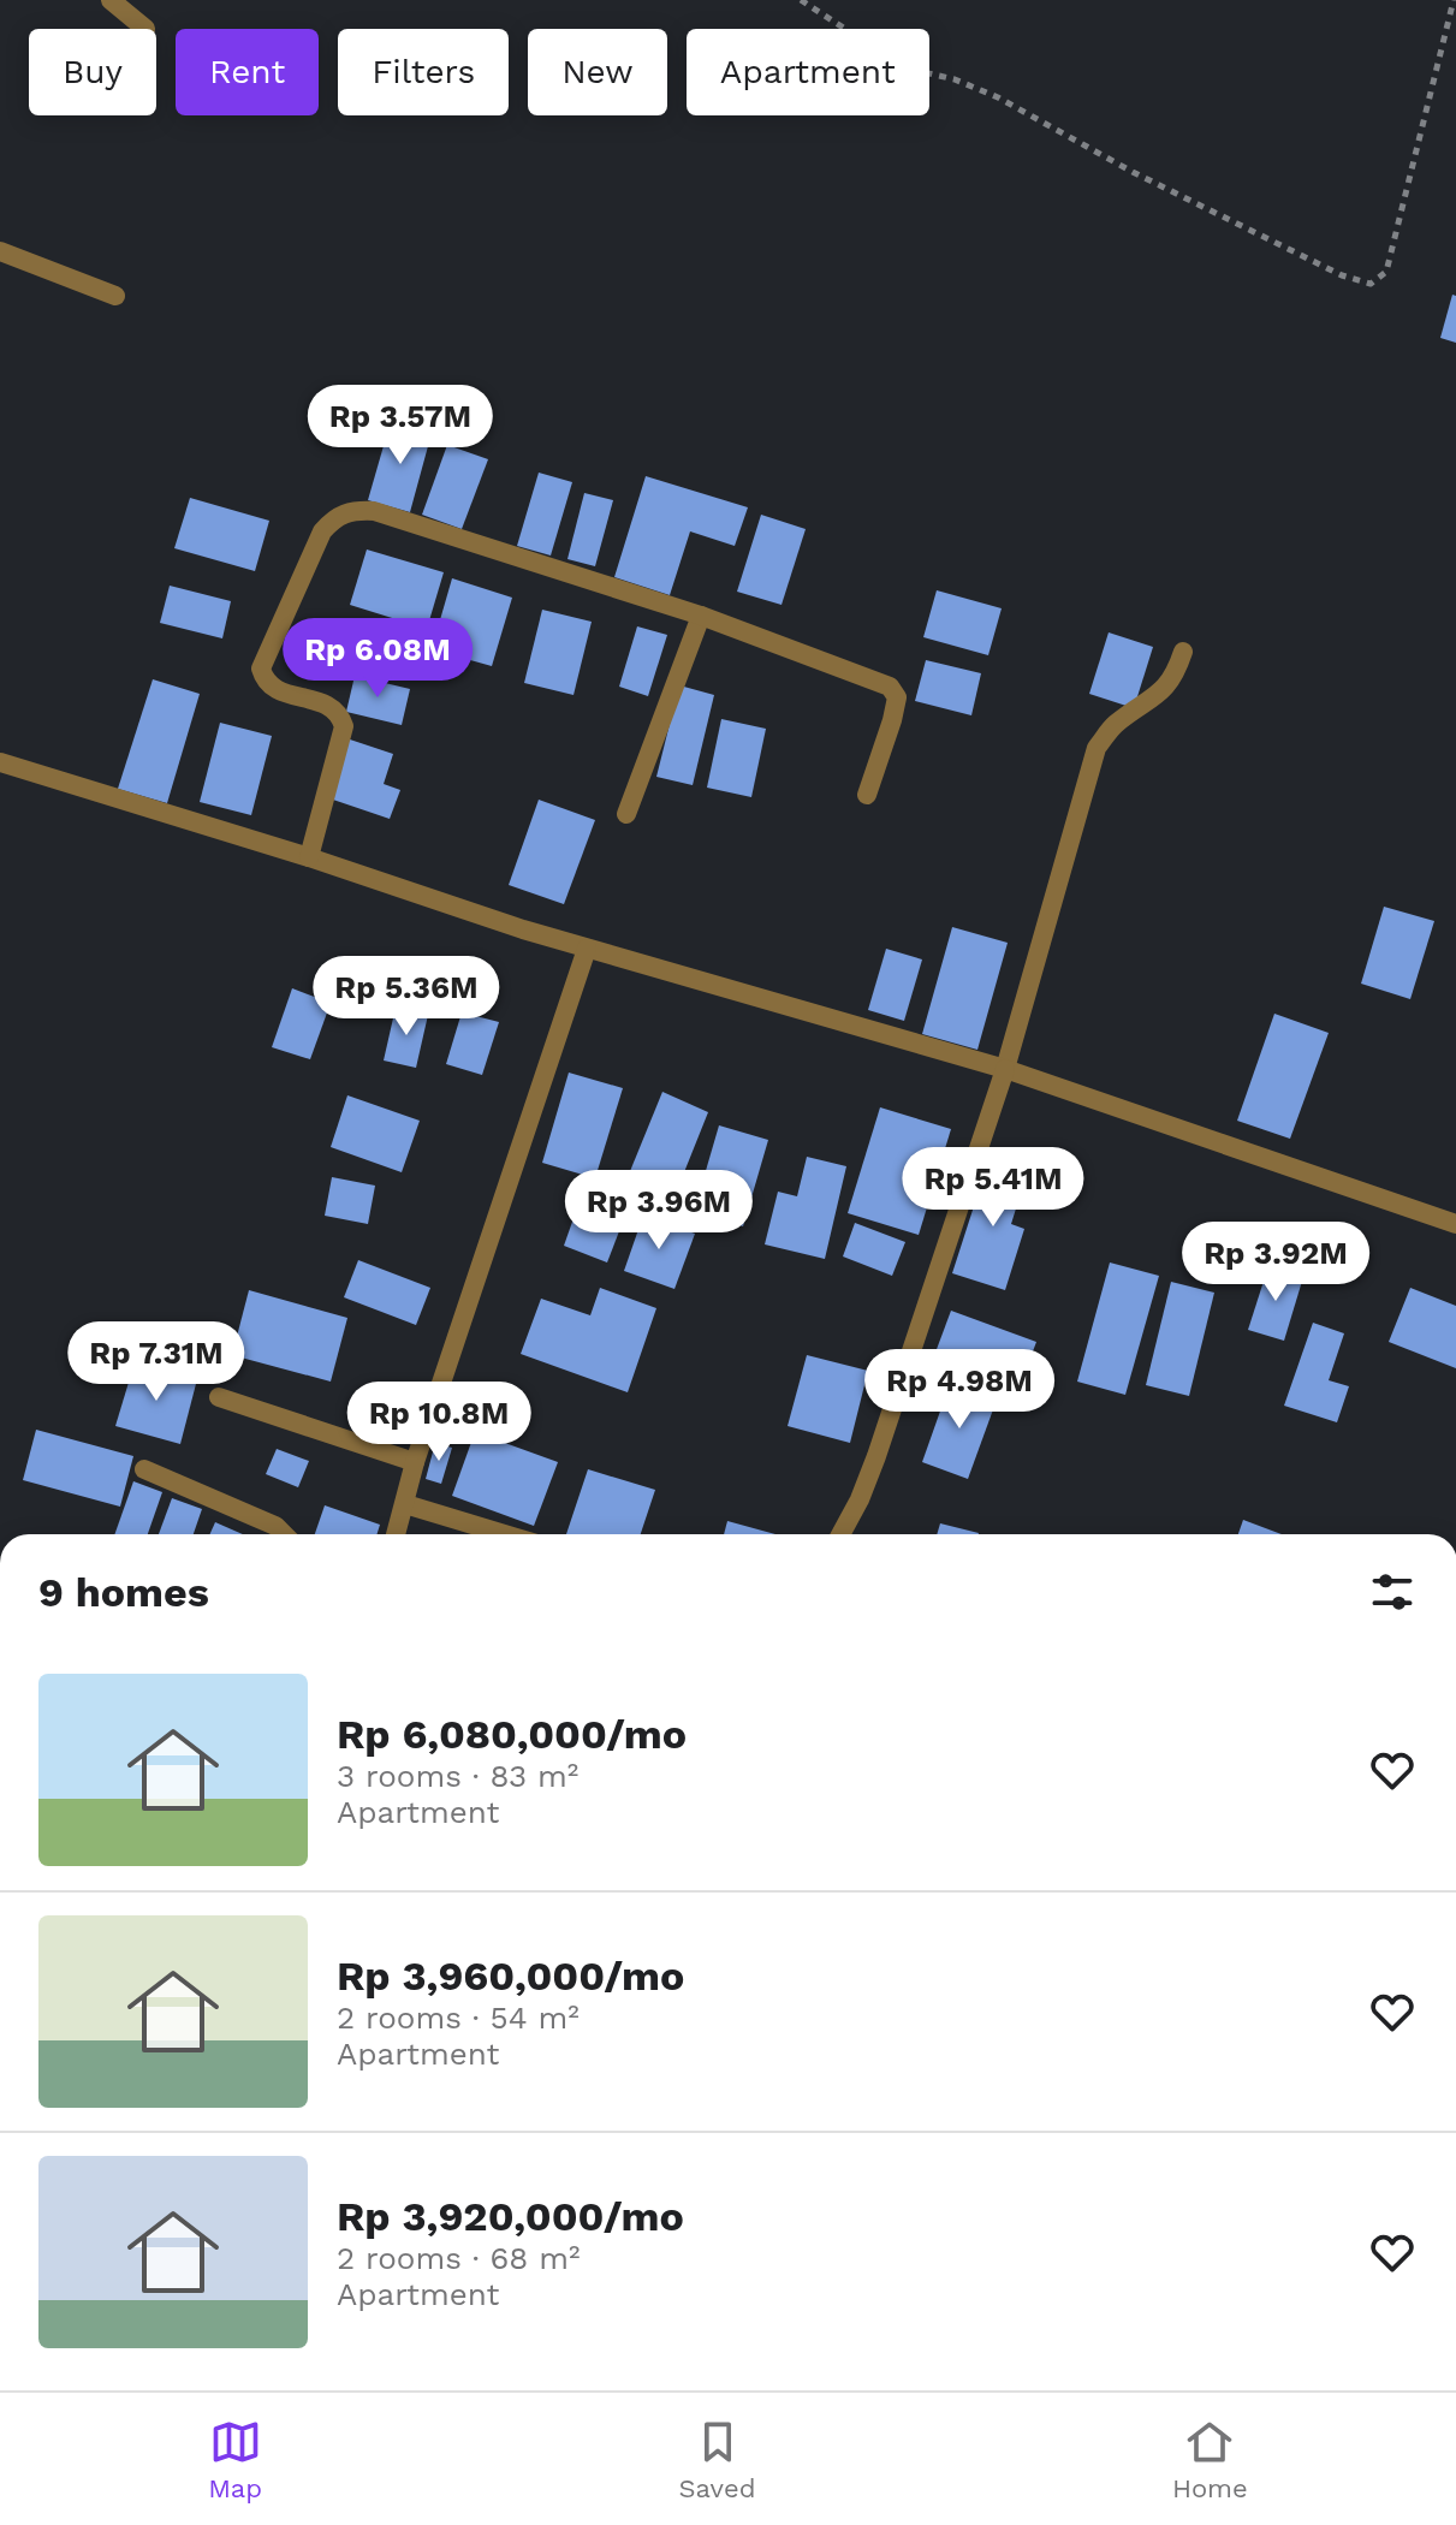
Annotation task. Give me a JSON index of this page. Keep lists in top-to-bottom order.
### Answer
{
  "page": {
    "chip": [
      "Buy",
      "Rent",
      "Filters",
      "New",
      "Apartment"
    ],
    "price": [
      "Rp 3.57M",
      "Rp 6.08M",
      "Rp 5.36M",
      "Rp 5.41M",
      "Rp 3.96M",
      "Rp 3.92M",
      "Rp 7.31M",
      "Rp 4.98M",
      "Rp 10.8M"
    ],
    "heading": "9 homes",
    "list": [
      {
        "name": "Rp 6,080,000/mo",
        "note": "3 rooms · 83 m² · Apartment"
      },
      {
        "name": "Rp 3,960,000/mo",
        "note": "2 rooms · 54 m² · Apartment"
      },
      {
        "name": "Rp 3,920,000/mo",
        "note": "2 rooms · 68 m² · Apartment"
      }
    ],
    "tabs": ["Map", "Saved", "Home"]
  }
}
